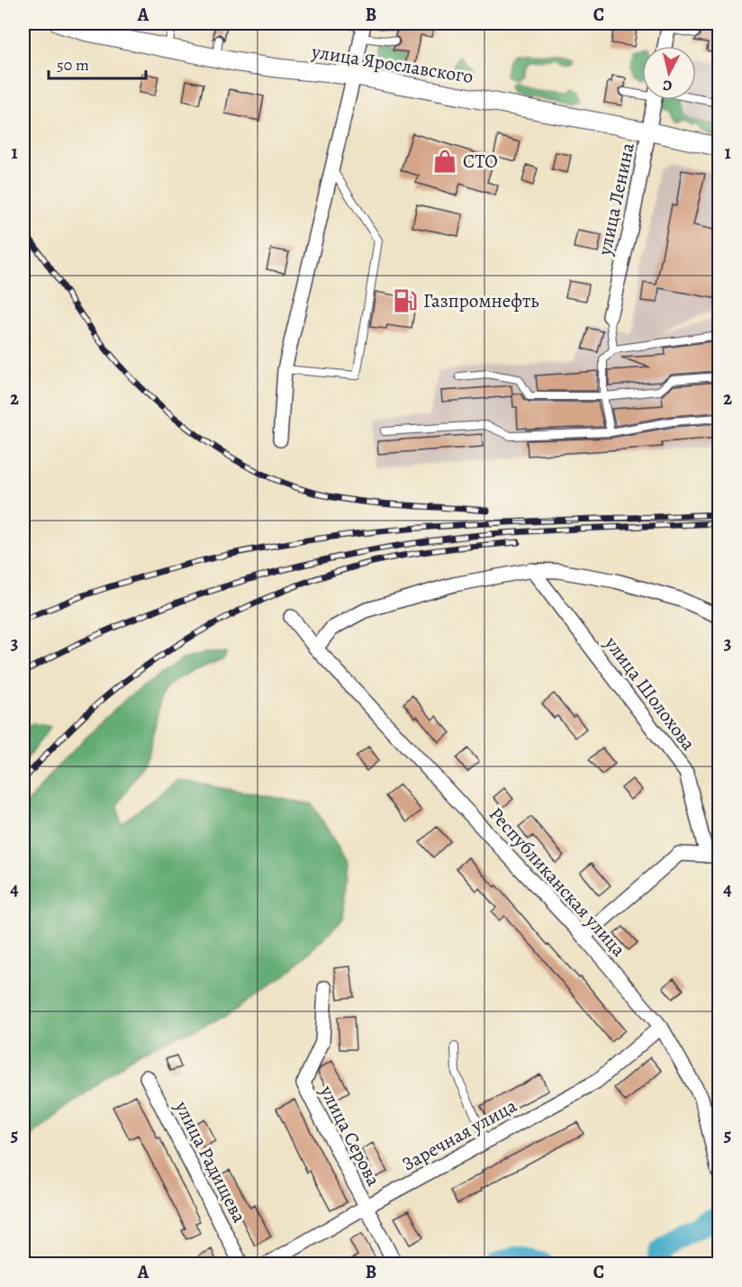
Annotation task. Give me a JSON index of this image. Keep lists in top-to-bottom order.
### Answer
{
  "streets": {
    "street": [
      "улица Ярославского",
      "улица Ленина",
      "улица Шолохова",
      "Республиканская улица",
      "Заречная улица",
      "улица Серова",
      "улица Радищева"
    ]
  },
  "crossings": [
    ["улица Ярославского", "улица Ленина"],
    ["Республиканская улица", "Заречная улица"],
    ["Заречная улица", "улица Серова"]
  ],
  "places": {
    "shop": ["СТО"],
    "fuel station": ["Газпромнефть"]
  },
  "scale_bar": "50 m",
  "north": "bottom",
  "grid": {
    "columns": ["A", "B", "C"],
    "rows": [
      "1",
      "2",
      "3",
      "4",
      "5"
    ]
  }
}
